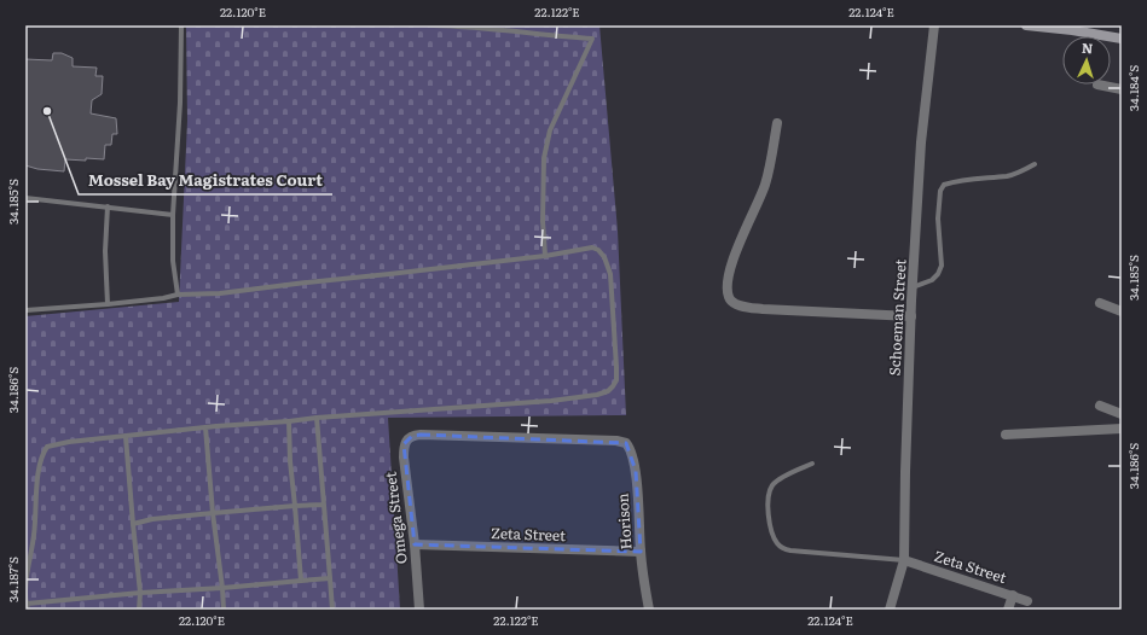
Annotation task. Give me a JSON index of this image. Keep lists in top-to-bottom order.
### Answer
{
  "streets": {
    "street": [
      "Schoeman Street",
      "Omega Street",
      "Horison",
      "Zeta Street"
    ]
  },
  "crossings": [
    ["Schoeman Street", "Zeta Street"],
    ["Omega Street", "Horison"],
    ["Omega Street", "Zeta Street"],
    ["Horison", "Zeta Street"]
  ],
  "places": ["Mossel Bay Magistrates Court"],
  "north": "top",
  "coordinates": [
    "22.120°E",
    "22.122°E",
    "22.124°E",
    "34.184°S",
    "34.185°S",
    "34.186°S",
    "34.187°S"
  ]
}
